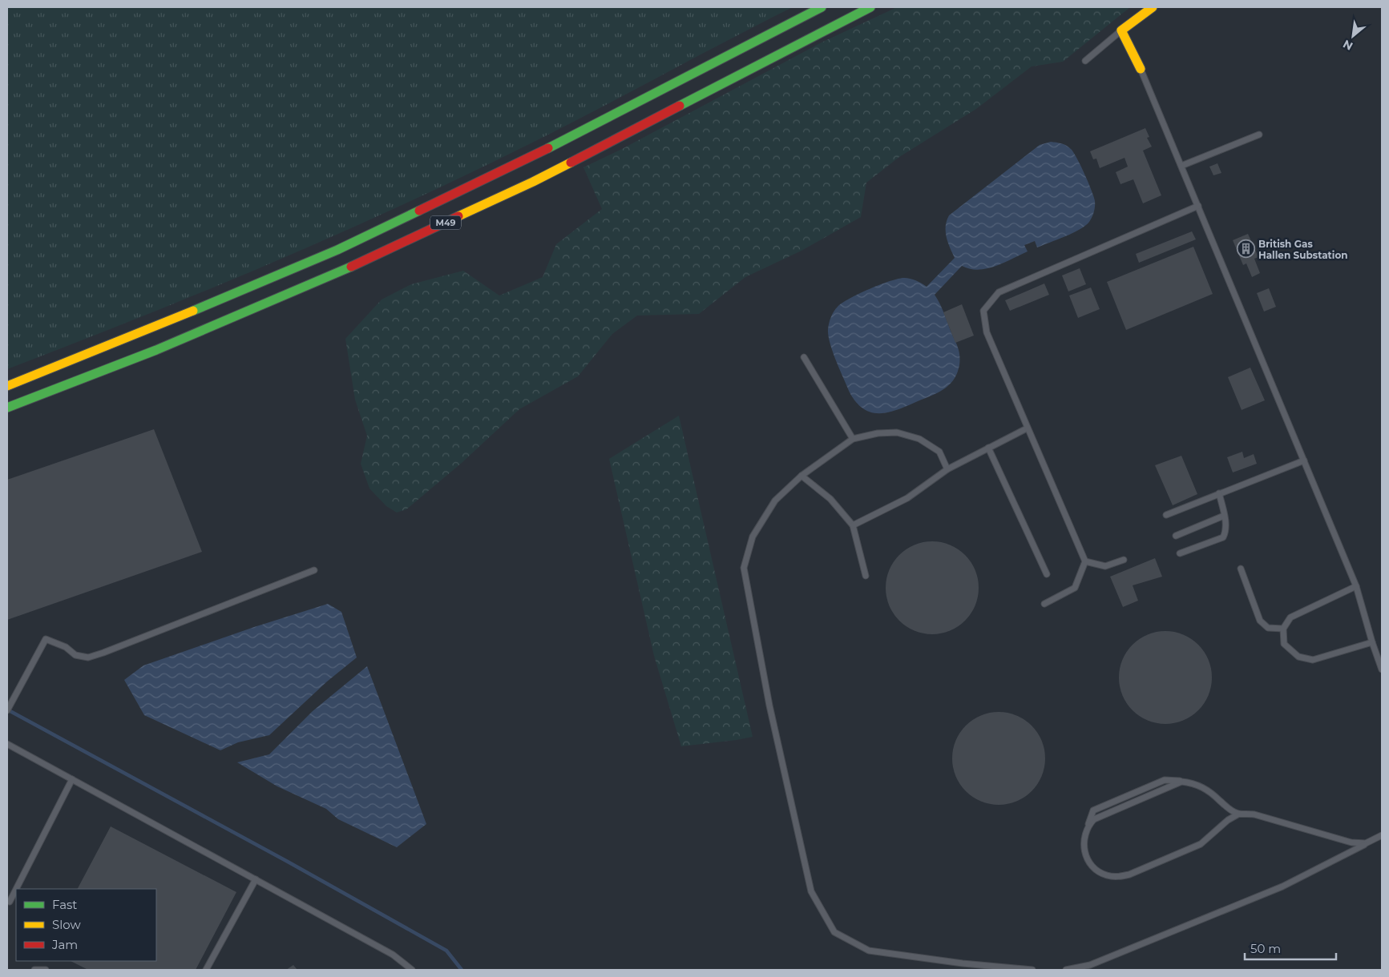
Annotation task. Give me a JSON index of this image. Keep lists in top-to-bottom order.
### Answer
{
  "streets": {
    "main road": ["M49"]
  },
  "places": {
    "building": ["British Gas Hallen Substation"]
  },
  "legend": ["Fast", "Slow", "Jam"],
  "scale_bar": "50 m",
  "north": "bottom left"
}
